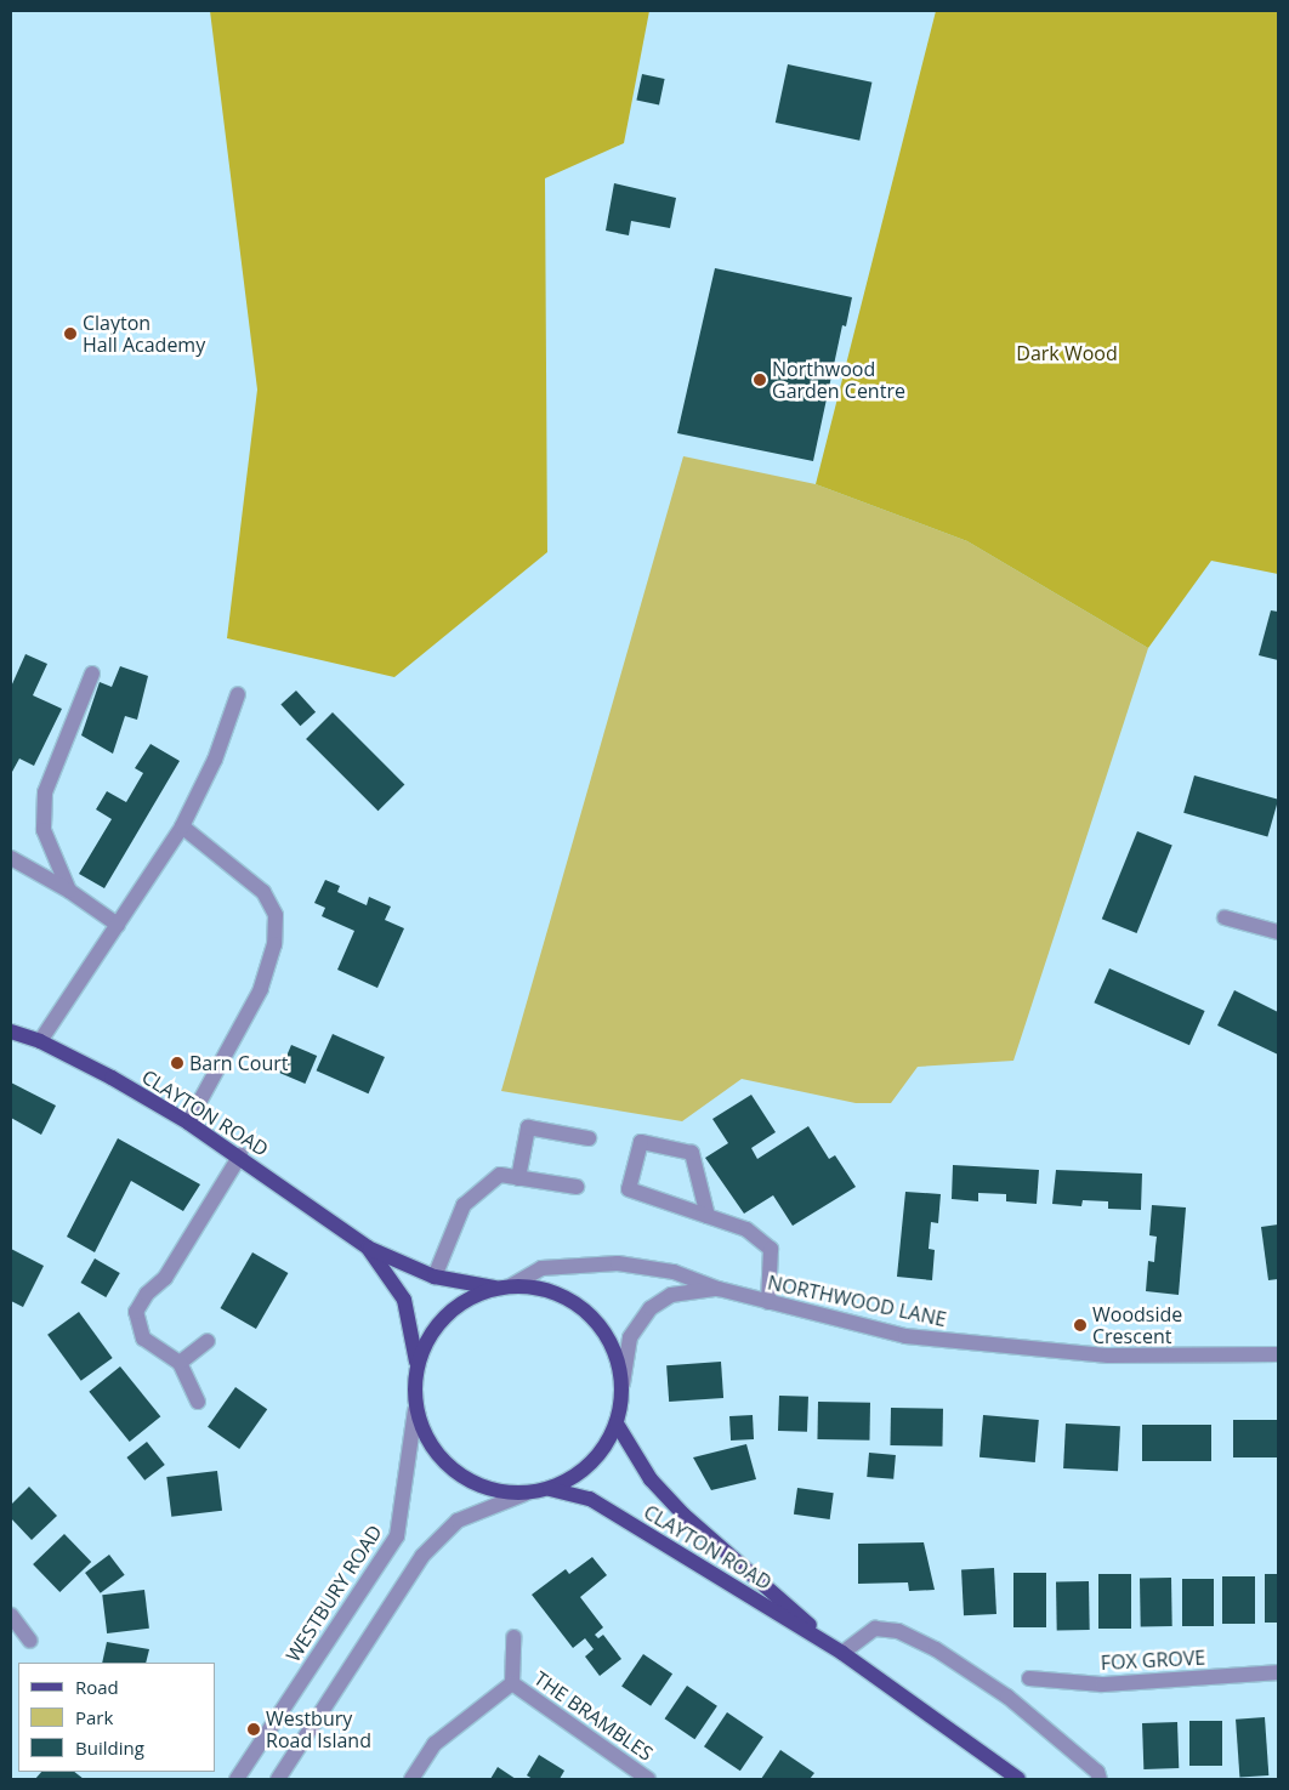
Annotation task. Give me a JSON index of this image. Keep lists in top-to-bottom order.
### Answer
{
  "streets": {
    "main road": ["CLAYTON ROAD"],
    "street": [
      "NORTHWOOD LANE",
      "WESTBURY ROAD",
      "FOX GROVE",
      "THE BRAMBLES"
    ]
  },
  "crossings": [
    ["CLAYTON ROAD", "NORTHWOOD LANE"],
    ["CLAYTON ROAD", "WESTBURY ROAD"],
    ["NORTHWOOD LANE", "WESTBURY ROAD"]
  ],
  "parks": ["Dark Wood"],
  "places": [
    "Clayton Hall Academy",
    "Northwood Garden Centre",
    "Barn Court",
    "Woodside Crescent",
    "Westbury Road Island"
  ],
  "legend": ["Road", "Park", "Building"]
}
